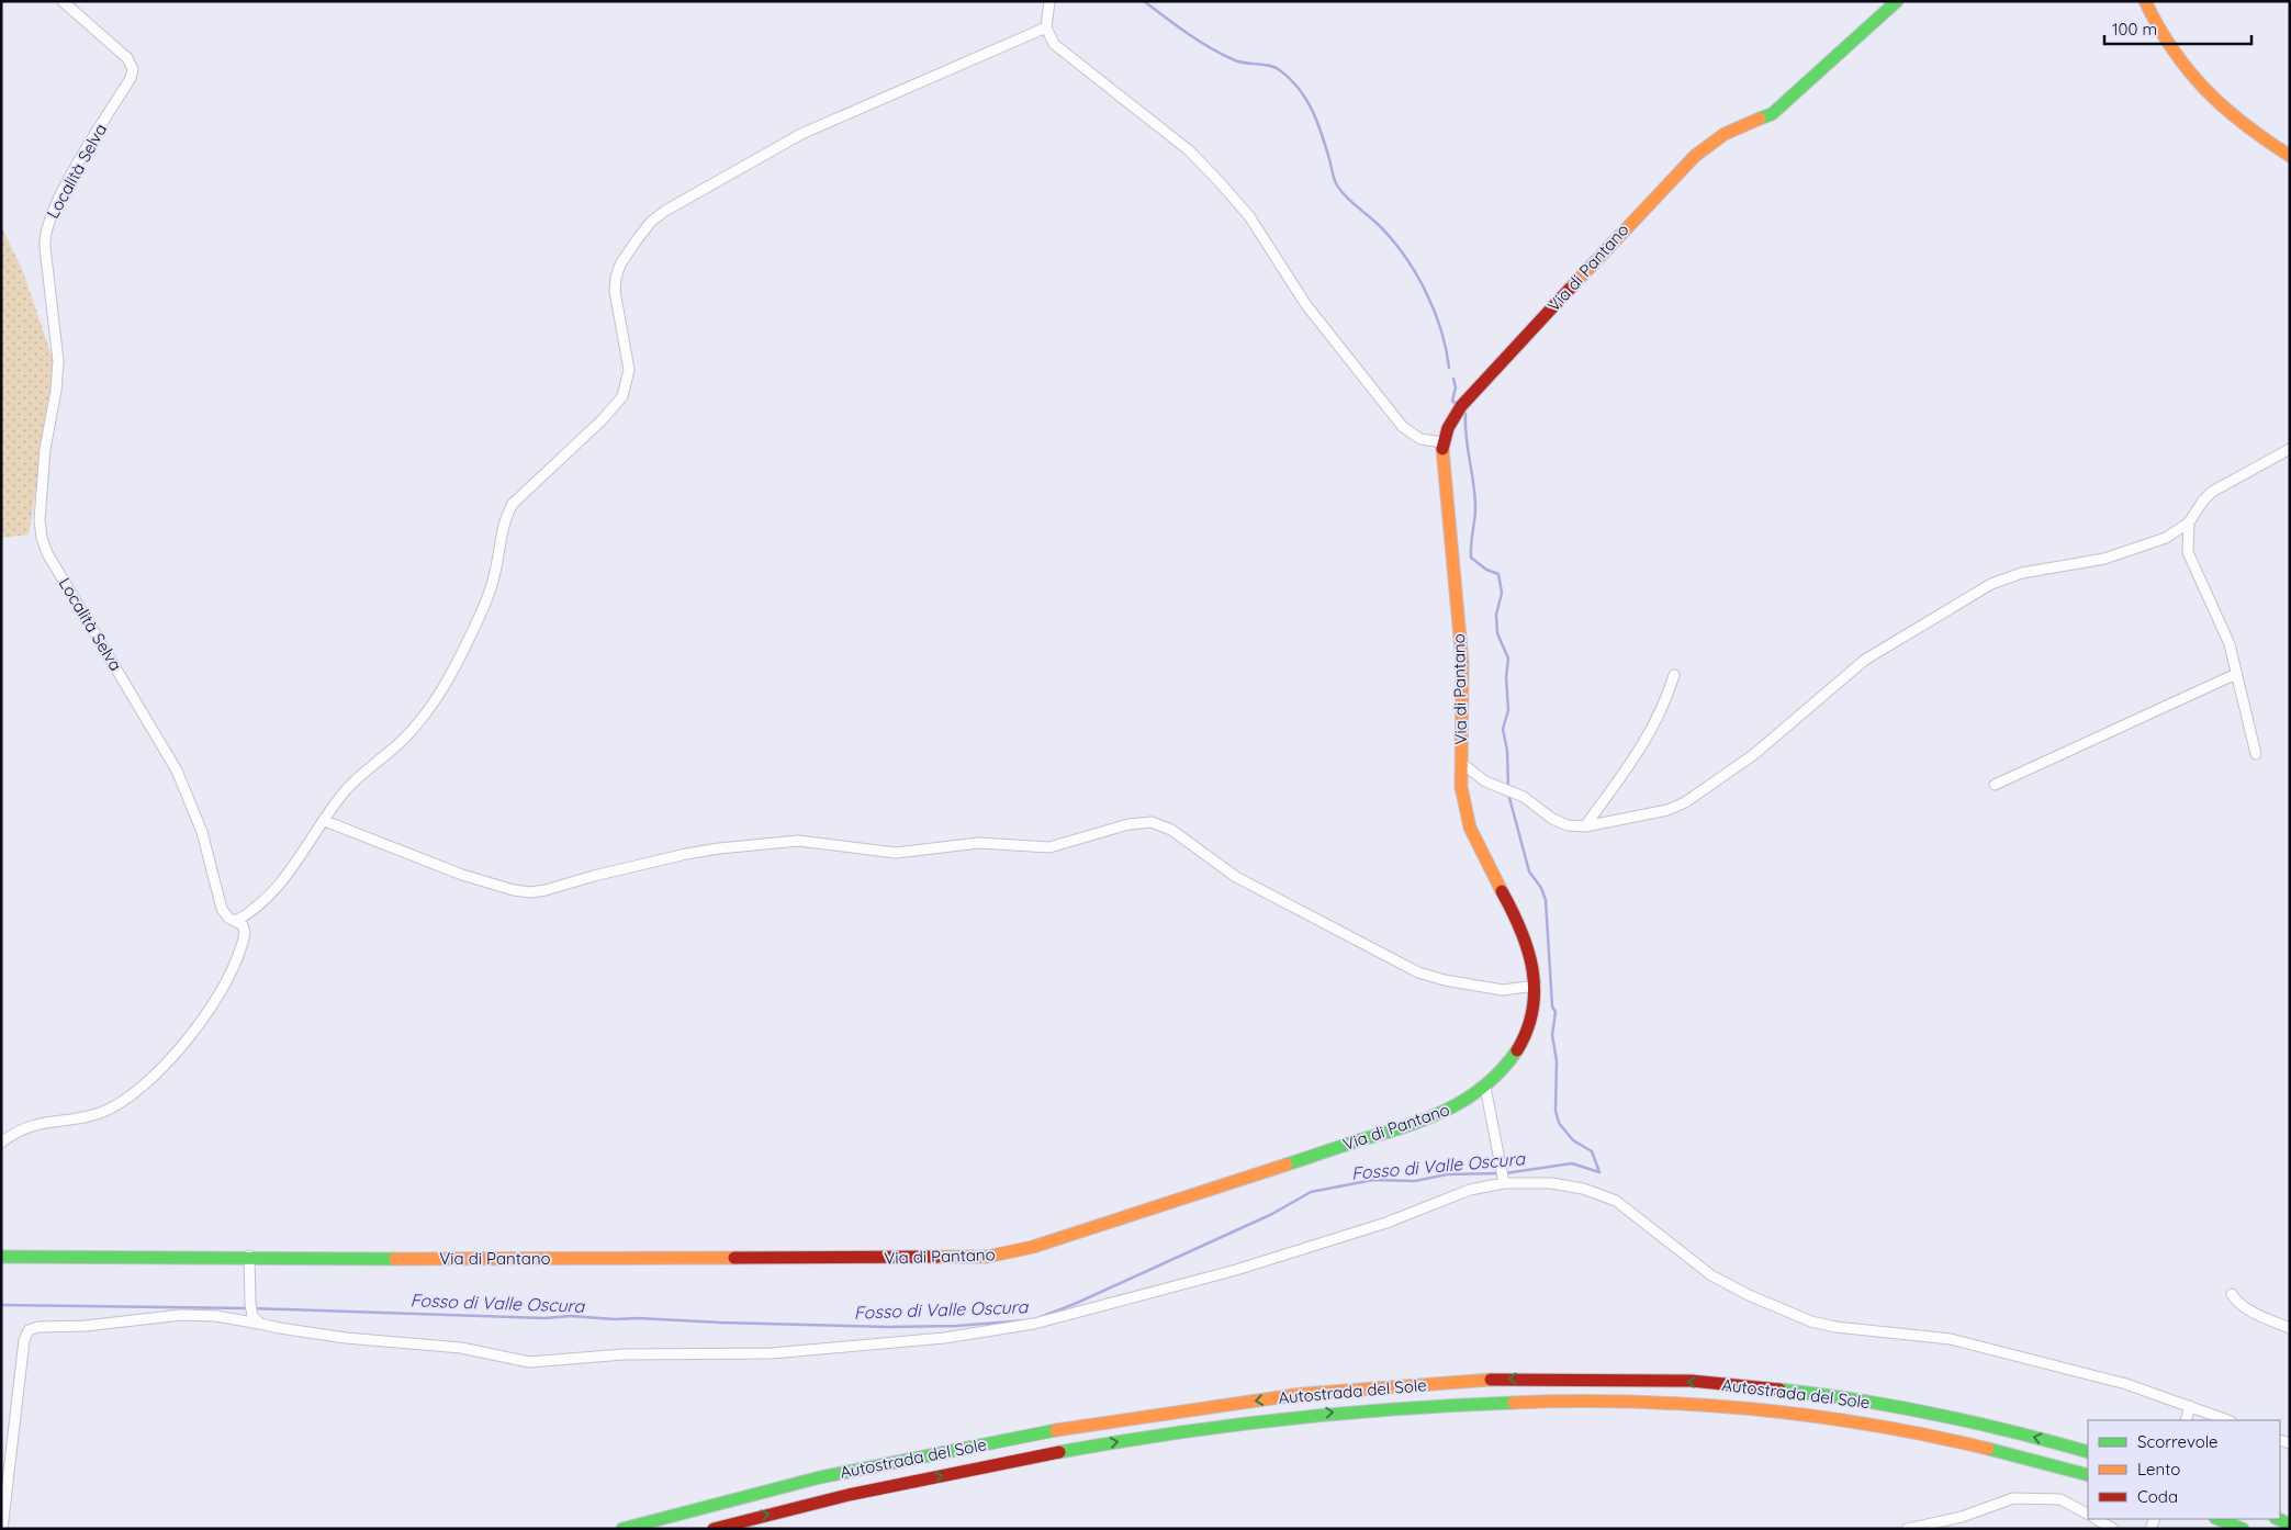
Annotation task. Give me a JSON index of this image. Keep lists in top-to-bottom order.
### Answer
{
  "streets": {
    "main road": ["Via di Pantano", "Autostrada del Sole"],
    "street": ["Località Selva"]
  },
  "water": ["Fosso di Valle Oscura"],
  "legend": ["Scorrevole", "Lento", "Coda"],
  "scale_bar": "100 m"
}
